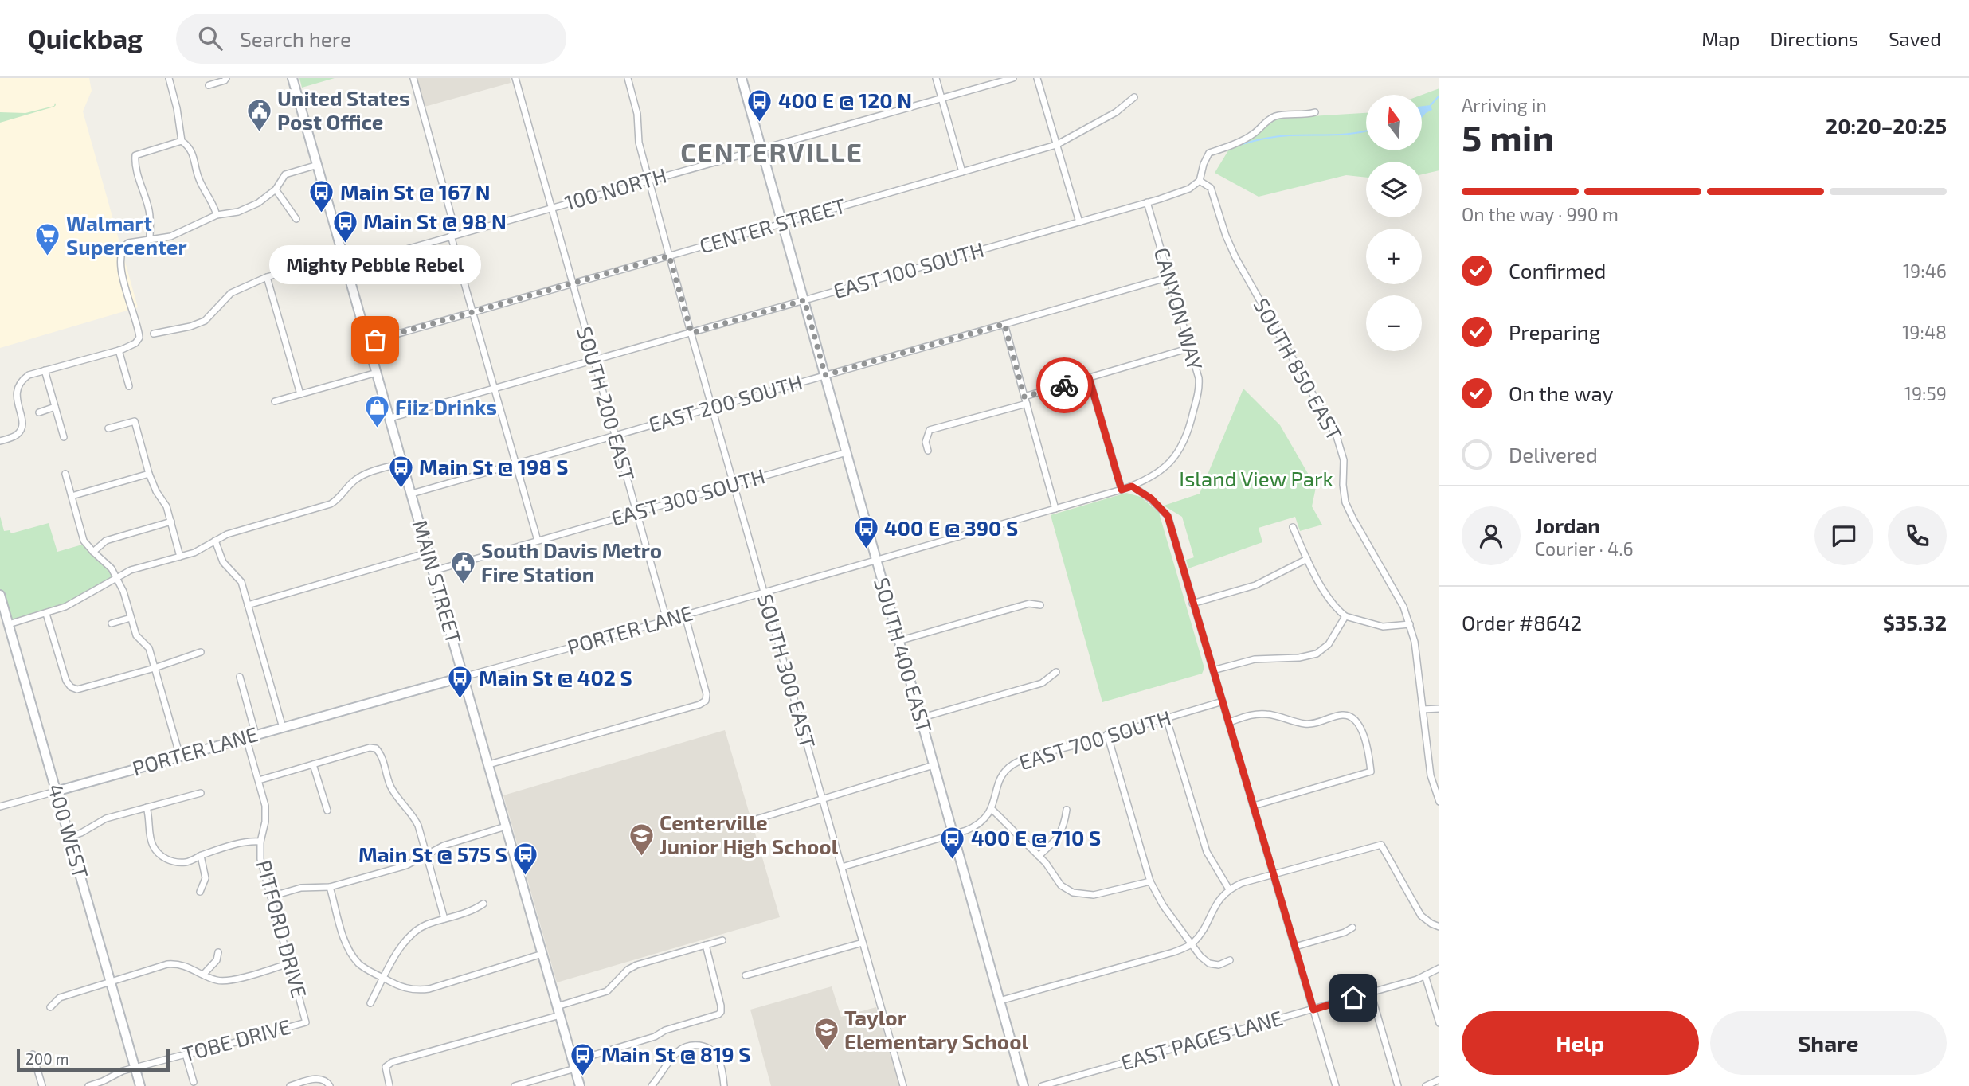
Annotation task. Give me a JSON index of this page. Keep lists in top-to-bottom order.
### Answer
{
  "streets": {
    "main road": [
      "MAIN STREET",
      "PORTER LANE",
      "SOUTH 400 EAST",
      "400 WEST"
    ],
    "street": [
      "100 NORTH",
      "CENTER STREET",
      "EAST 100 SOUTH",
      "CANYON WAY",
      "SOUTH 850 EAST",
      "SOUTH 200 EAST",
      "EAST 200 SOUTH",
      "EAST 300 SOUTH",
      "SOUTH 300 EAST",
      "EAST 700 SOUTH",
      "PITFORD DRIVE",
      "TOBE DRIVE",
      "EAST PAGES LANE"
    ]
  },
  "crossings": [
    ["100 NORTH", "SOUTH 200 EAST"],
    ["100 NORTH", "MAIN STREET"],
    ["100 NORTH", "SOUTH 400 EAST"],
    ["100 NORTH", "SOUTH 300 EAST"],
    ["CENTER STREET", "SOUTH 200 EAST"],
    ["CENTER STREET", "MAIN STREET"],
    ["CENTER STREET", "SOUTH 400 EAST"],
    ["CENTER STREET", "SOUTH 300 EAST"],
    ["EAST 100 SOUTH", "CANYON WAY"],
    ["EAST 100 SOUTH", "SOUTH 850 EAST"],
    ["EAST 100 SOUTH", "SOUTH 200 EAST"],
    ["EAST 100 SOUTH", "MAIN STREET"],
    ["EAST 100 SOUTH", "SOUTH 400 EAST"],
    ["EAST 100 SOUTH", "SOUTH 300 EAST"],
    ["CANYON WAY", "EAST 200 SOUTH"],
    ["CANYON WAY", "PORTER LANE"],
    ["SOUTH 200 EAST", "EAST 200 SOUTH"],
    ["SOUTH 200 EAST", "EAST 300 SOUTH"],
    ["SOUTH 200 EAST", "PORTER LANE"],
    ["EAST 200 SOUTH", "MAIN STREET"],
    ["EAST 200 SOUTH", "SOUTH 400 EAST"],
    ["EAST 200 SOUTH", "SOUTH 300 EAST"],
    ["EAST 300 SOUTH", "MAIN STREET"],
    ["EAST 300 SOUTH", "SOUTH 400 EAST"],
    ["EAST 300 SOUTH", "SOUTH 300 EAST"],
    ["MAIN STREET", "PORTER LANE"],
    ["PORTER LANE", "SOUTH 400 EAST"],
    ["PORTER LANE", "SOUTH 300 EAST"],
    ["PORTER LANE", "400 WEST"],
    ["PORTER LANE", "PITFORD DRIVE"],
    ["400 WEST", "TOBE DRIVE"],
    ["PITFORD DRIVE", "TOBE DRIVE"]
  ],
  "districts": ["CENTERVILLE"],
  "parks": ["Island View Park"],
  "places": {
    "bus stop": [
      "400 E @ 120 N",
      "Main St @ 167 N",
      "Main St @ 98 N",
      "Main St @ 198 S",
      "400 E @ 390 S",
      "Main St @ 402 S",
      "400 E @ 710 S",
      "Main St @ 575 S",
      "Main St @ 819 S"
    ],
    "public building": ["United States Post Office", "South Davis Metro Fire Station"],
    "supermarket": ["Walmart Supercenter"],
    "other": ["Mighty Pebble Rebel"],
    "shop": ["Fiiz Drinks"],
    "school or university": ["Centerville Junior High School", "Taylor Elementary School"]
  },
  "scale_bar": "200 m",
  "north": "top",
  "page": {
    "header": "Quickbag",
    "search": "Search here",
    "nav": ["Map", "Directions", "Saved"],
    "heading": ["5 min", "Arriving in", "20:20–20:25"],
    "panel": [
      "Jordan",
      "Courier · 4.6",
      "Order #8642",
      "$35.32"
    ],
    "map_buttons": ["+", "−"],
    "bar": "On the way · 990 m",
    "list": [
      ["Confirmed", "19:46"],
      ["Preparing", "19:48"],
      ["On the way", "19:59"],
      "Delivered"
    ],
    "bubble": "Mighty Pebble Rebel",
    "buttons": ["Help", "Share"],
    "scale": "200 m"
  }
}
